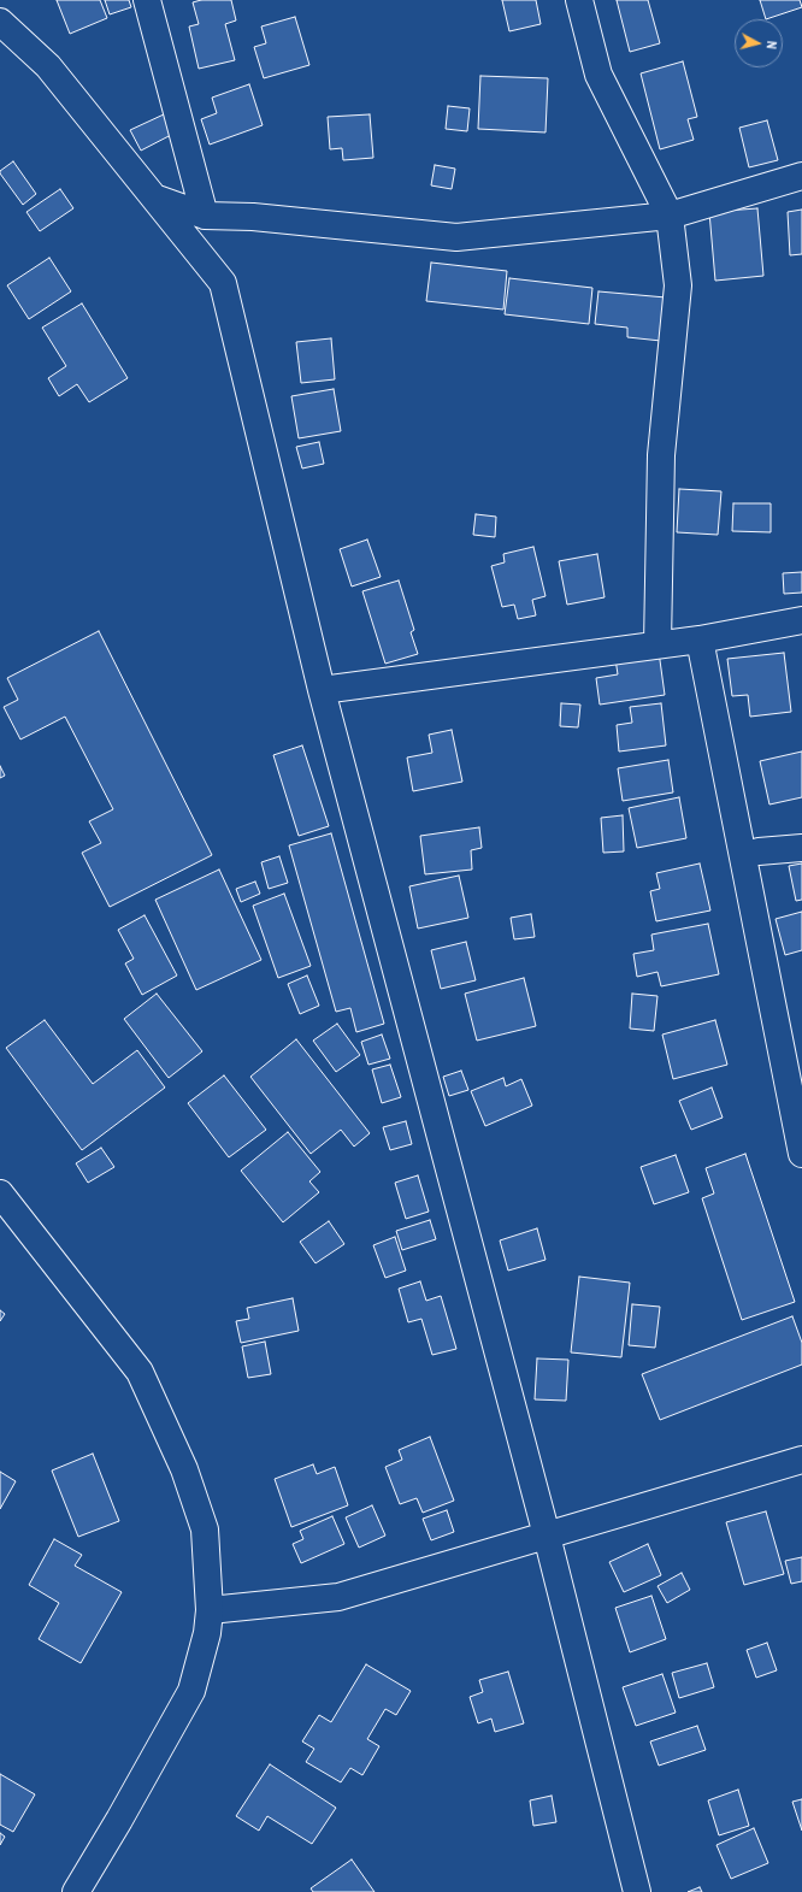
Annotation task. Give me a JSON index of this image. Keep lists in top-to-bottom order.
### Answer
{
  "north": "right"
}
